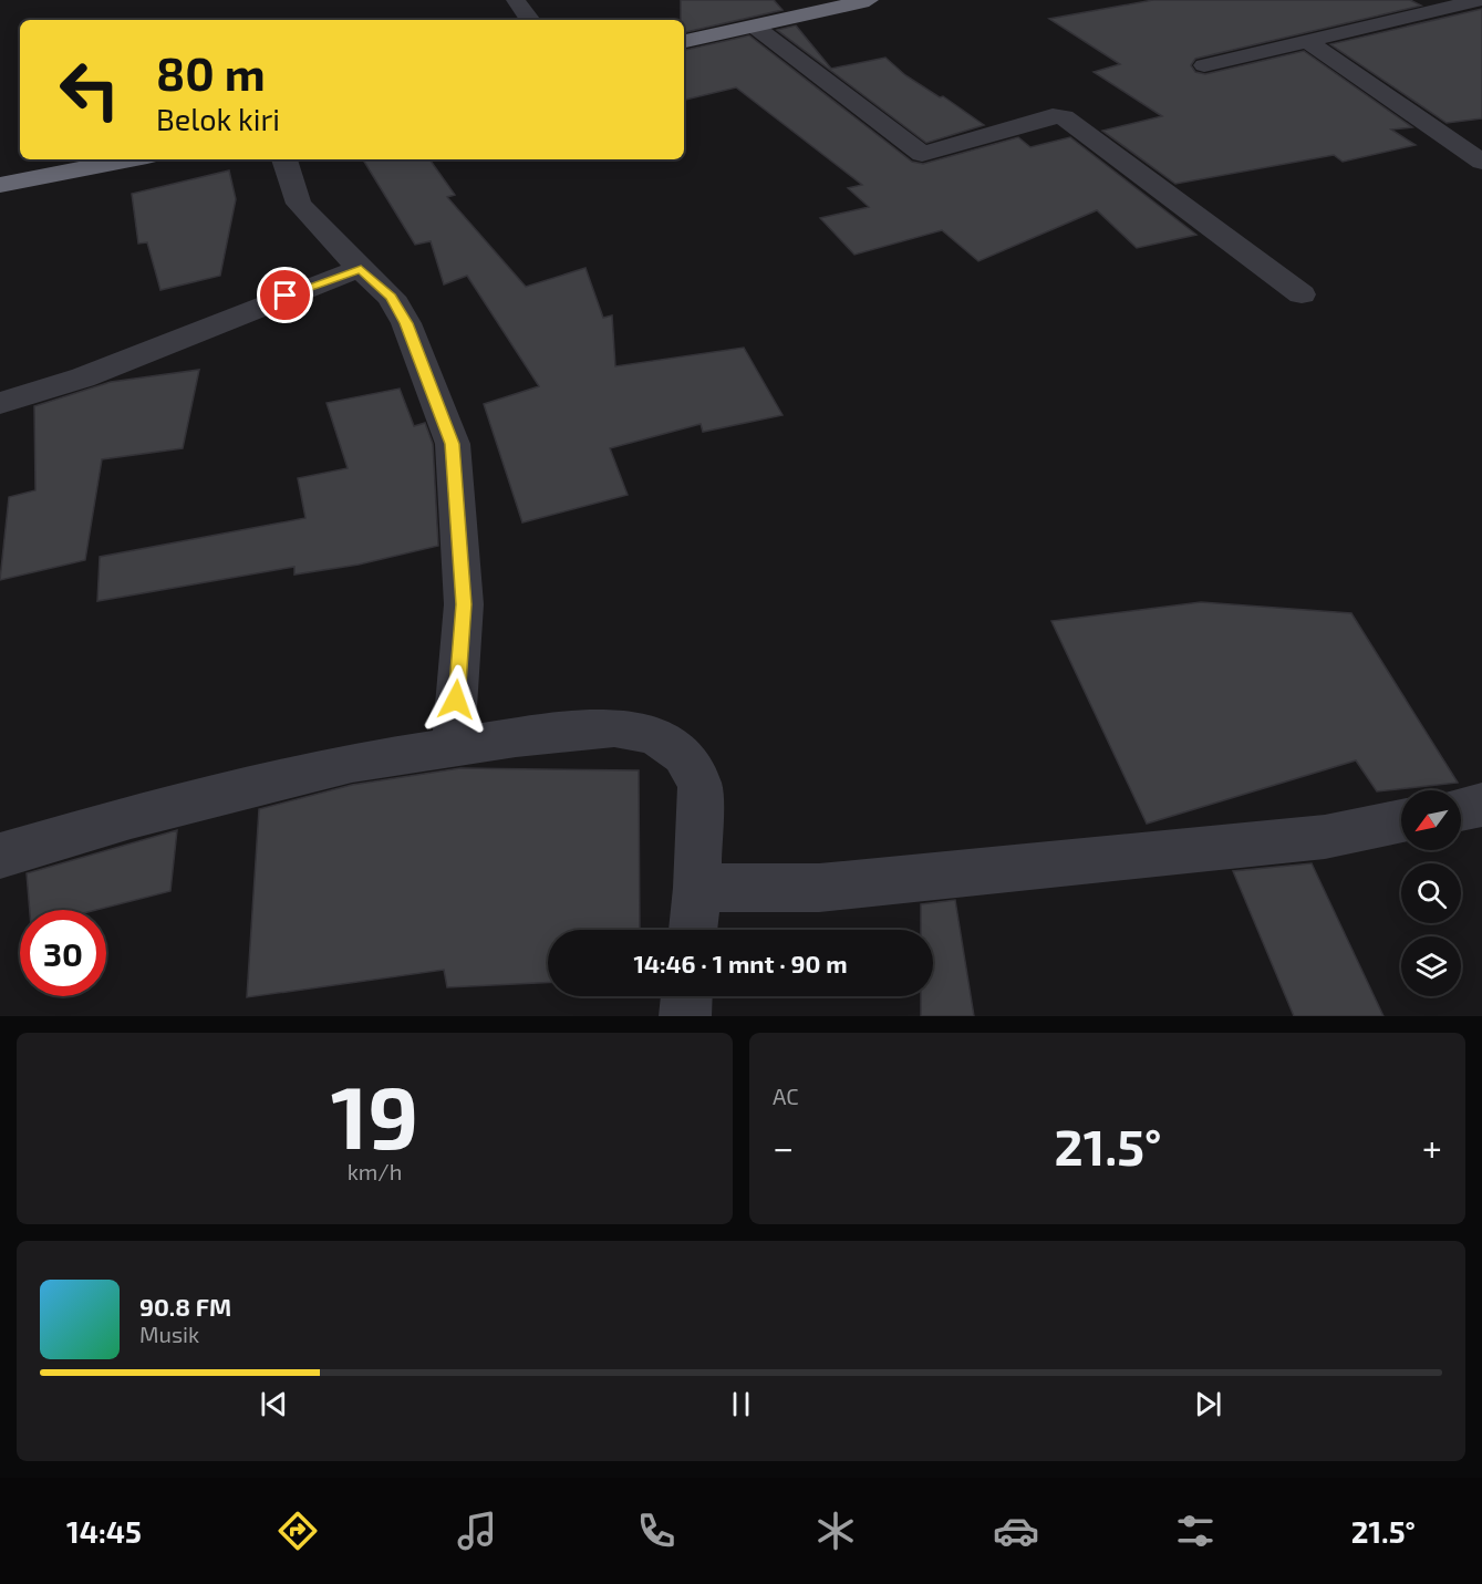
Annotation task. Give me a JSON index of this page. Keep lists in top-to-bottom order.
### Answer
{
  "north": "bottom left",
  "page": {
    "turn": ["80 m", "Belok kiri"],
    "limit": "30",
    "trip": "14:46 · 1 mnt · 90 m",
    "tile": [
      ["19", "km/h"],
      "AC"
    ],
    "heat": ["−", "21.5°", "+"],
    "song": ["90.8 FM", "Musik"],
    "tabs": ["14:45", "21.5°"]
  }
}
